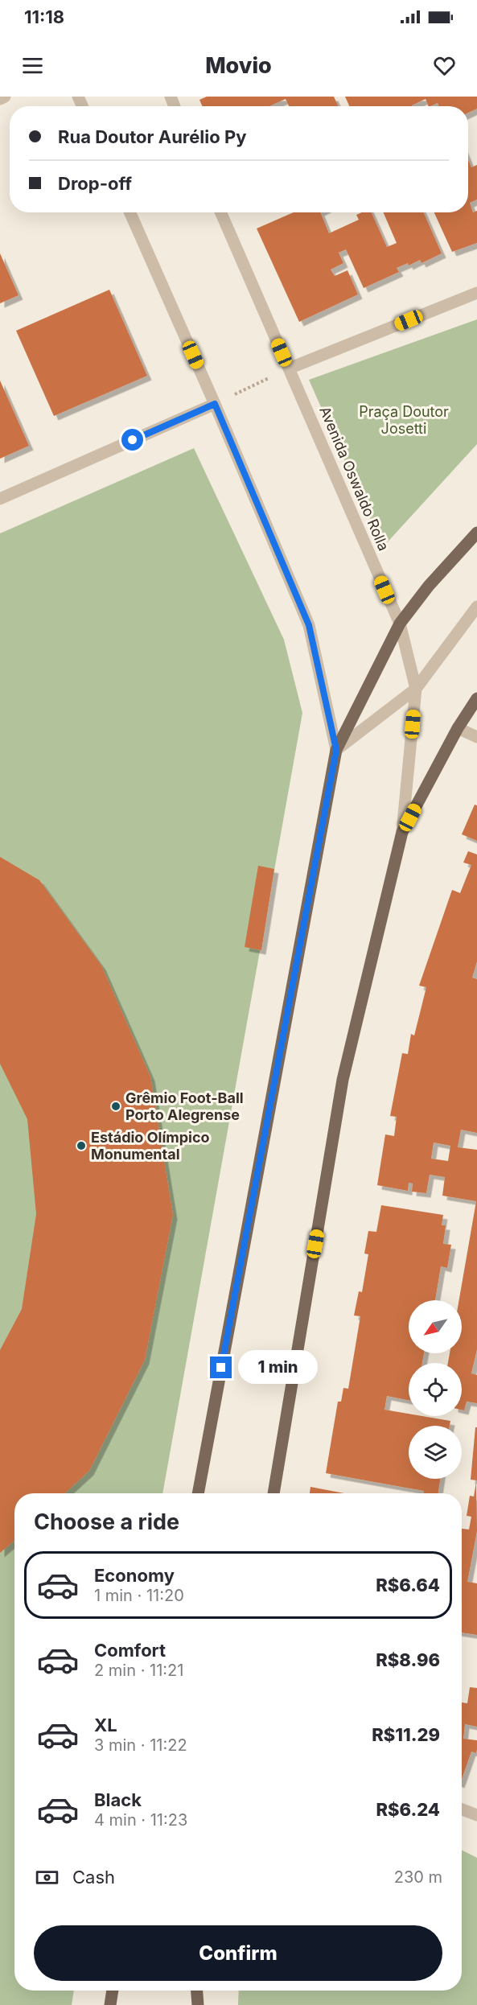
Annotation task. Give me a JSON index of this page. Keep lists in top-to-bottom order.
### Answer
{
  "streets": {
    "street": ["Avenida Oswaldo Rolla"]
  },
  "parks": ["Praça Doutor Josetti"],
  "places": ["Grêmio Foot-Ball Porto Alegrense", "Estádio Olímpico Monumental"],
  "north": "bottom left",
  "page": {
    "status": "11:18",
    "header": "Movio",
    "banner": ["Rua Doutor Aurélio Py", "Drop-off"],
    "bubble": "1 min",
    "heading": "Choose a ride",
    "list": [
      {
        "name": "Economy",
        "note": "1 min · 11:20",
        "value": "R$6.64"
      },
      {
        "name": "Comfort",
        "note": "2 min · 11:21",
        "value": "R$8.96"
      },
      {
        "name": "XL",
        "note": "3 min · 11:22",
        "value": "R$11.29"
      },
      {
        "name": "Black",
        "note": "4 min · 11:23",
        "value": "R$6.24"
      }
    ],
    "pay": ["Cash", "230 m"],
    "buttons": "Confirm"
  }
}
